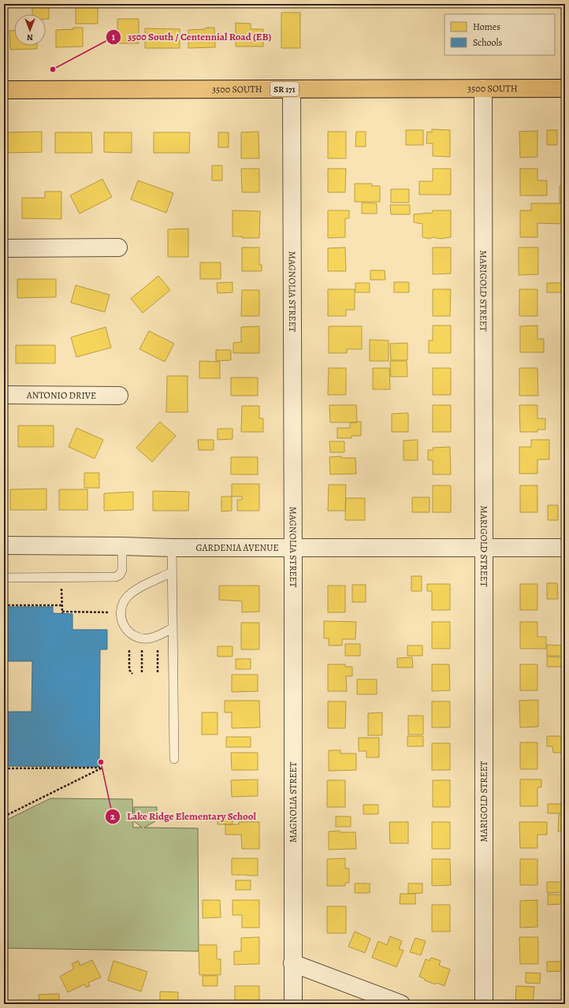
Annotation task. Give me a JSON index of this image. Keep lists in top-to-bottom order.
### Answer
{
  "streets": {
    "main road": ["3500 SOUTH", "SR 171"],
    "street": [
      "MARIGOLD STREET",
      "MAGNOLIA STREET",
      "ANTONIO DRIVE",
      "GARDENIA AVENUE"
    ]
  },
  "crossings": [
    ["3500 SOUTH", "MARIGOLD STREET"],
    ["3500 SOUTH", "MAGNOLIA STREET"],
    ["MARIGOLD STREET", "GARDENIA AVENUE"],
    ["MAGNOLIA STREET", "GARDENIA AVENUE"]
  ],
  "places": ["3500 South / Centennial Road (EB)", "Lake Ridge Elementary School"],
  "legend": ["Homes", "Schools"],
  "north": "bottom"
}
